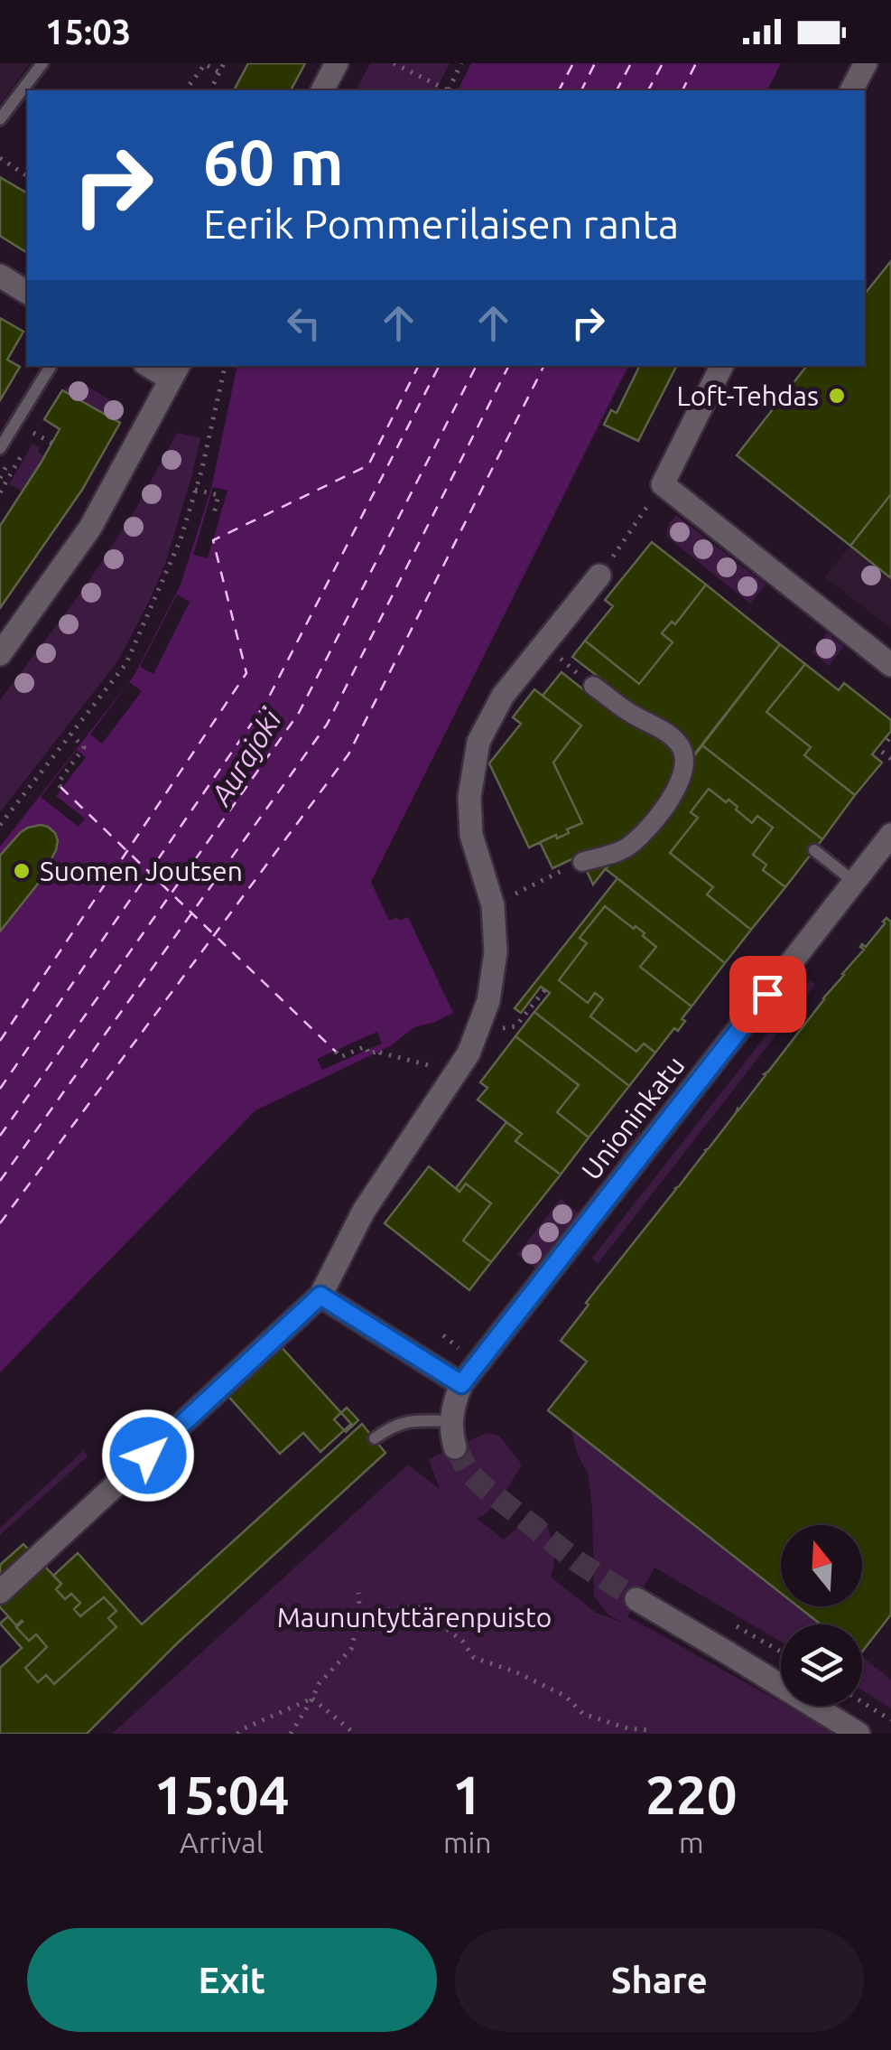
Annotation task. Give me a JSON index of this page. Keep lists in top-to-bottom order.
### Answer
{
  "streets": {
    "street": ["Unioninkatu"]
  },
  "water": ["Aurajoki"],
  "parks": ["Maununtyttärenpuisto"],
  "places": ["Loft-Tehdas", "Suomen Joutsen"],
  "north": "top",
  "page": {
    "status": "15:03",
    "turn": ["60 m", "Eerik Pommerilaisen ranta"],
    "eta": [
      "15:04",
      "Arrival",
      "1",
      "min",
      "220",
      "m"
    ],
    "buttons": ["Exit", "Share"]
  }
}
